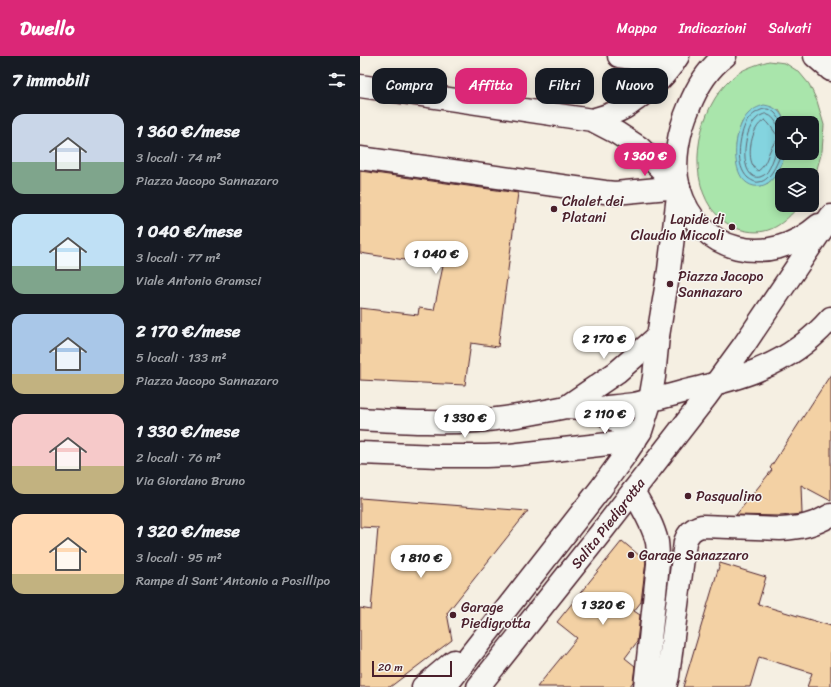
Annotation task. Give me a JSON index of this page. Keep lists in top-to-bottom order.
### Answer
{
  "streets": {
    "main road": ["Salita Piedigrotta"]
  },
  "places": [
    "Chalet dei Platani",
    "Lapide di Claudio Miccoli",
    "Piazza Jacopo Sannazaro",
    "Pasqualino",
    "Garage Sanazzaro",
    "Garage Piedigrotta"
  ],
  "scale_bar": "20 m",
  "page": {
    "header": "Dwello",
    "nav": ["Mappa", "Indicazioni", "Salvati"],
    "heading": "7 immobili",
    "chip": [
      "Compra",
      "Affitta",
      "Filtri",
      "Nuovo"
    ],
    "list": [
      {
        "name": "1 360 €/mese",
        "note": "3 locali · 74 m² · Piazza Jacopo Sannazaro"
      },
      {
        "name": "1 040 €/mese",
        "note": "3 locali · 77 m² · Viale Antonio Gramsci"
      },
      {
        "name": "2 170 €/mese",
        "note": "5 locali · 133 m² · Piazza Jacopo Sannazaro"
      },
      {
        "name": "1 330 €/mese",
        "note": "2 locali · 76 m² · Via Giordano Bruno"
      },
      {
        "name": "1 320 €/mese",
        "note": "3 locali · 95 m² · Rampe di Sant'Antonio a Posillipo"
      }
    ],
    "price": [
      "1 360 €",
      "1 040 €",
      "2 170 €",
      "2 110 €",
      "1 330 €",
      "1 810 €",
      "1 320 €"
    ],
    "scale": "20 m"
  }
}
